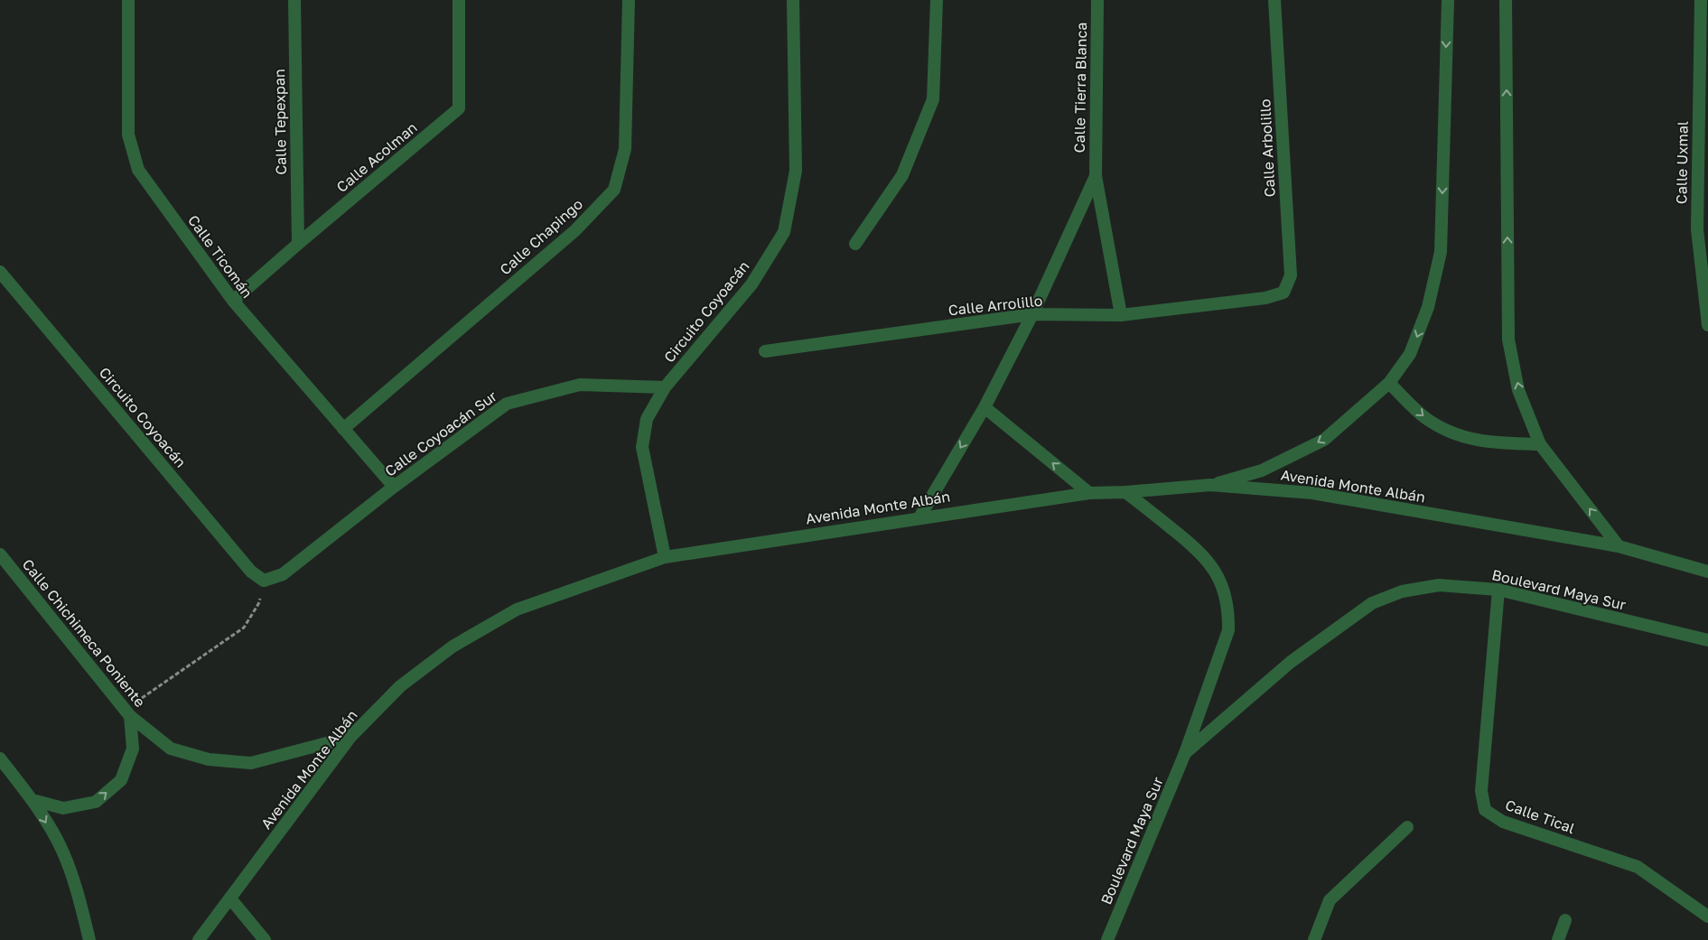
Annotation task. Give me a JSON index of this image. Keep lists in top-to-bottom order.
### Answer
{
  "streets": {
    "street": [
      "Calle Tierra Blanca",
      "Calle Tepexpan",
      "Calle Arbolillo",
      "Calle Acolman",
      "Calle Uxmal",
      "Calle Chapingo",
      "Calle Ticomán",
      "Calle Arrolillo",
      "Circuito Coyoacán",
      "Calle Coyoacán Sur",
      "Avenida Monte Albán",
      "Boulevard Maya Sur",
      "Calle Chichimeca Poniente",
      "Calle Tical"
    ]
  },
  "crossings": [
    ["Calle Tierra Blanca", "Calle Arrolillo"],
    ["Calle Tierra Blanca", "Avenida Monte Albán"],
    ["Calle Tepexpan", "Calle Acolman"],
    ["Calle Arbolillo", "Calle Arrolillo"],
    ["Calle Acolman", "Calle Ticomán"],
    ["Calle Chapingo", "Calle Ticomán"],
    ["Calle Ticomán", "Calle Coyoacán Sur"],
    ["Circuito Coyoacán", "Calle Coyoacán Sur"],
    ["Circuito Coyoacán", "Avenida Monte Albán"],
    ["Avenida Monte Albán", "Boulevard Maya Sur"],
    ["Avenida Monte Albán", "Calle Chichimeca Poniente"],
    ["Boulevard Maya Sur", "Calle Tical"]
  ]
}
